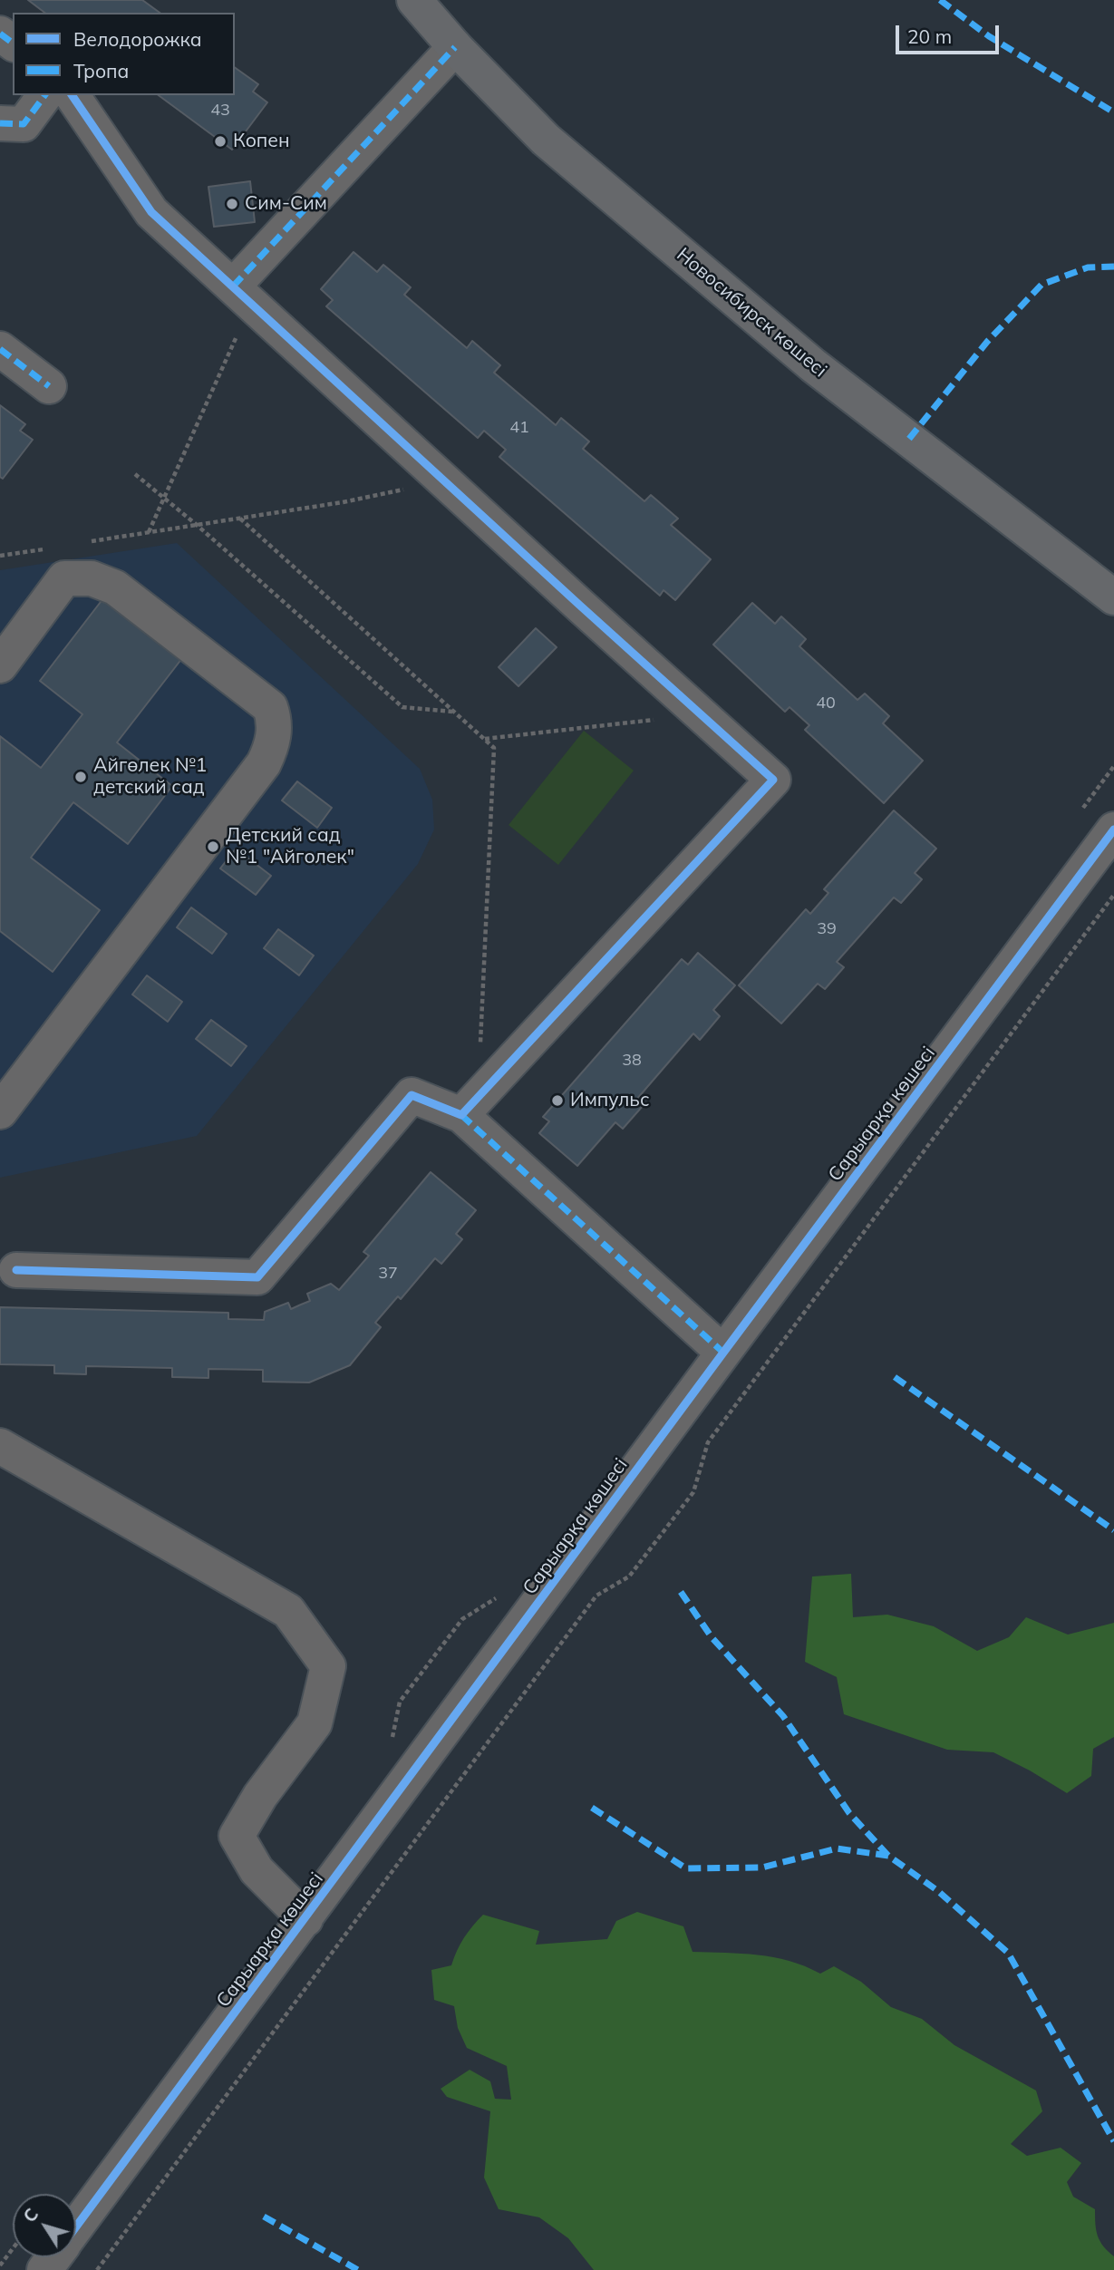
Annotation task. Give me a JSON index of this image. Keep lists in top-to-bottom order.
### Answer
{
  "streets": {
    "main road": ["Новосибирск көшесі"],
    "street": ["Сарыарқа көшесі"]
  },
  "places": [
    "Копен",
    "Сим-Сим",
    "Айгөлек №1 детский сад",
    "Детский сад №1 \"Айголек\"",
    "Импульс"
  ],
  "house_numbers": [
    "43",
    "41",
    "40",
    "39",
    "38",
    "37"
  ],
  "legend": ["Велодорожка", "Тропа"],
  "scale_bar": "20 m",
  "north": "top left"
}
